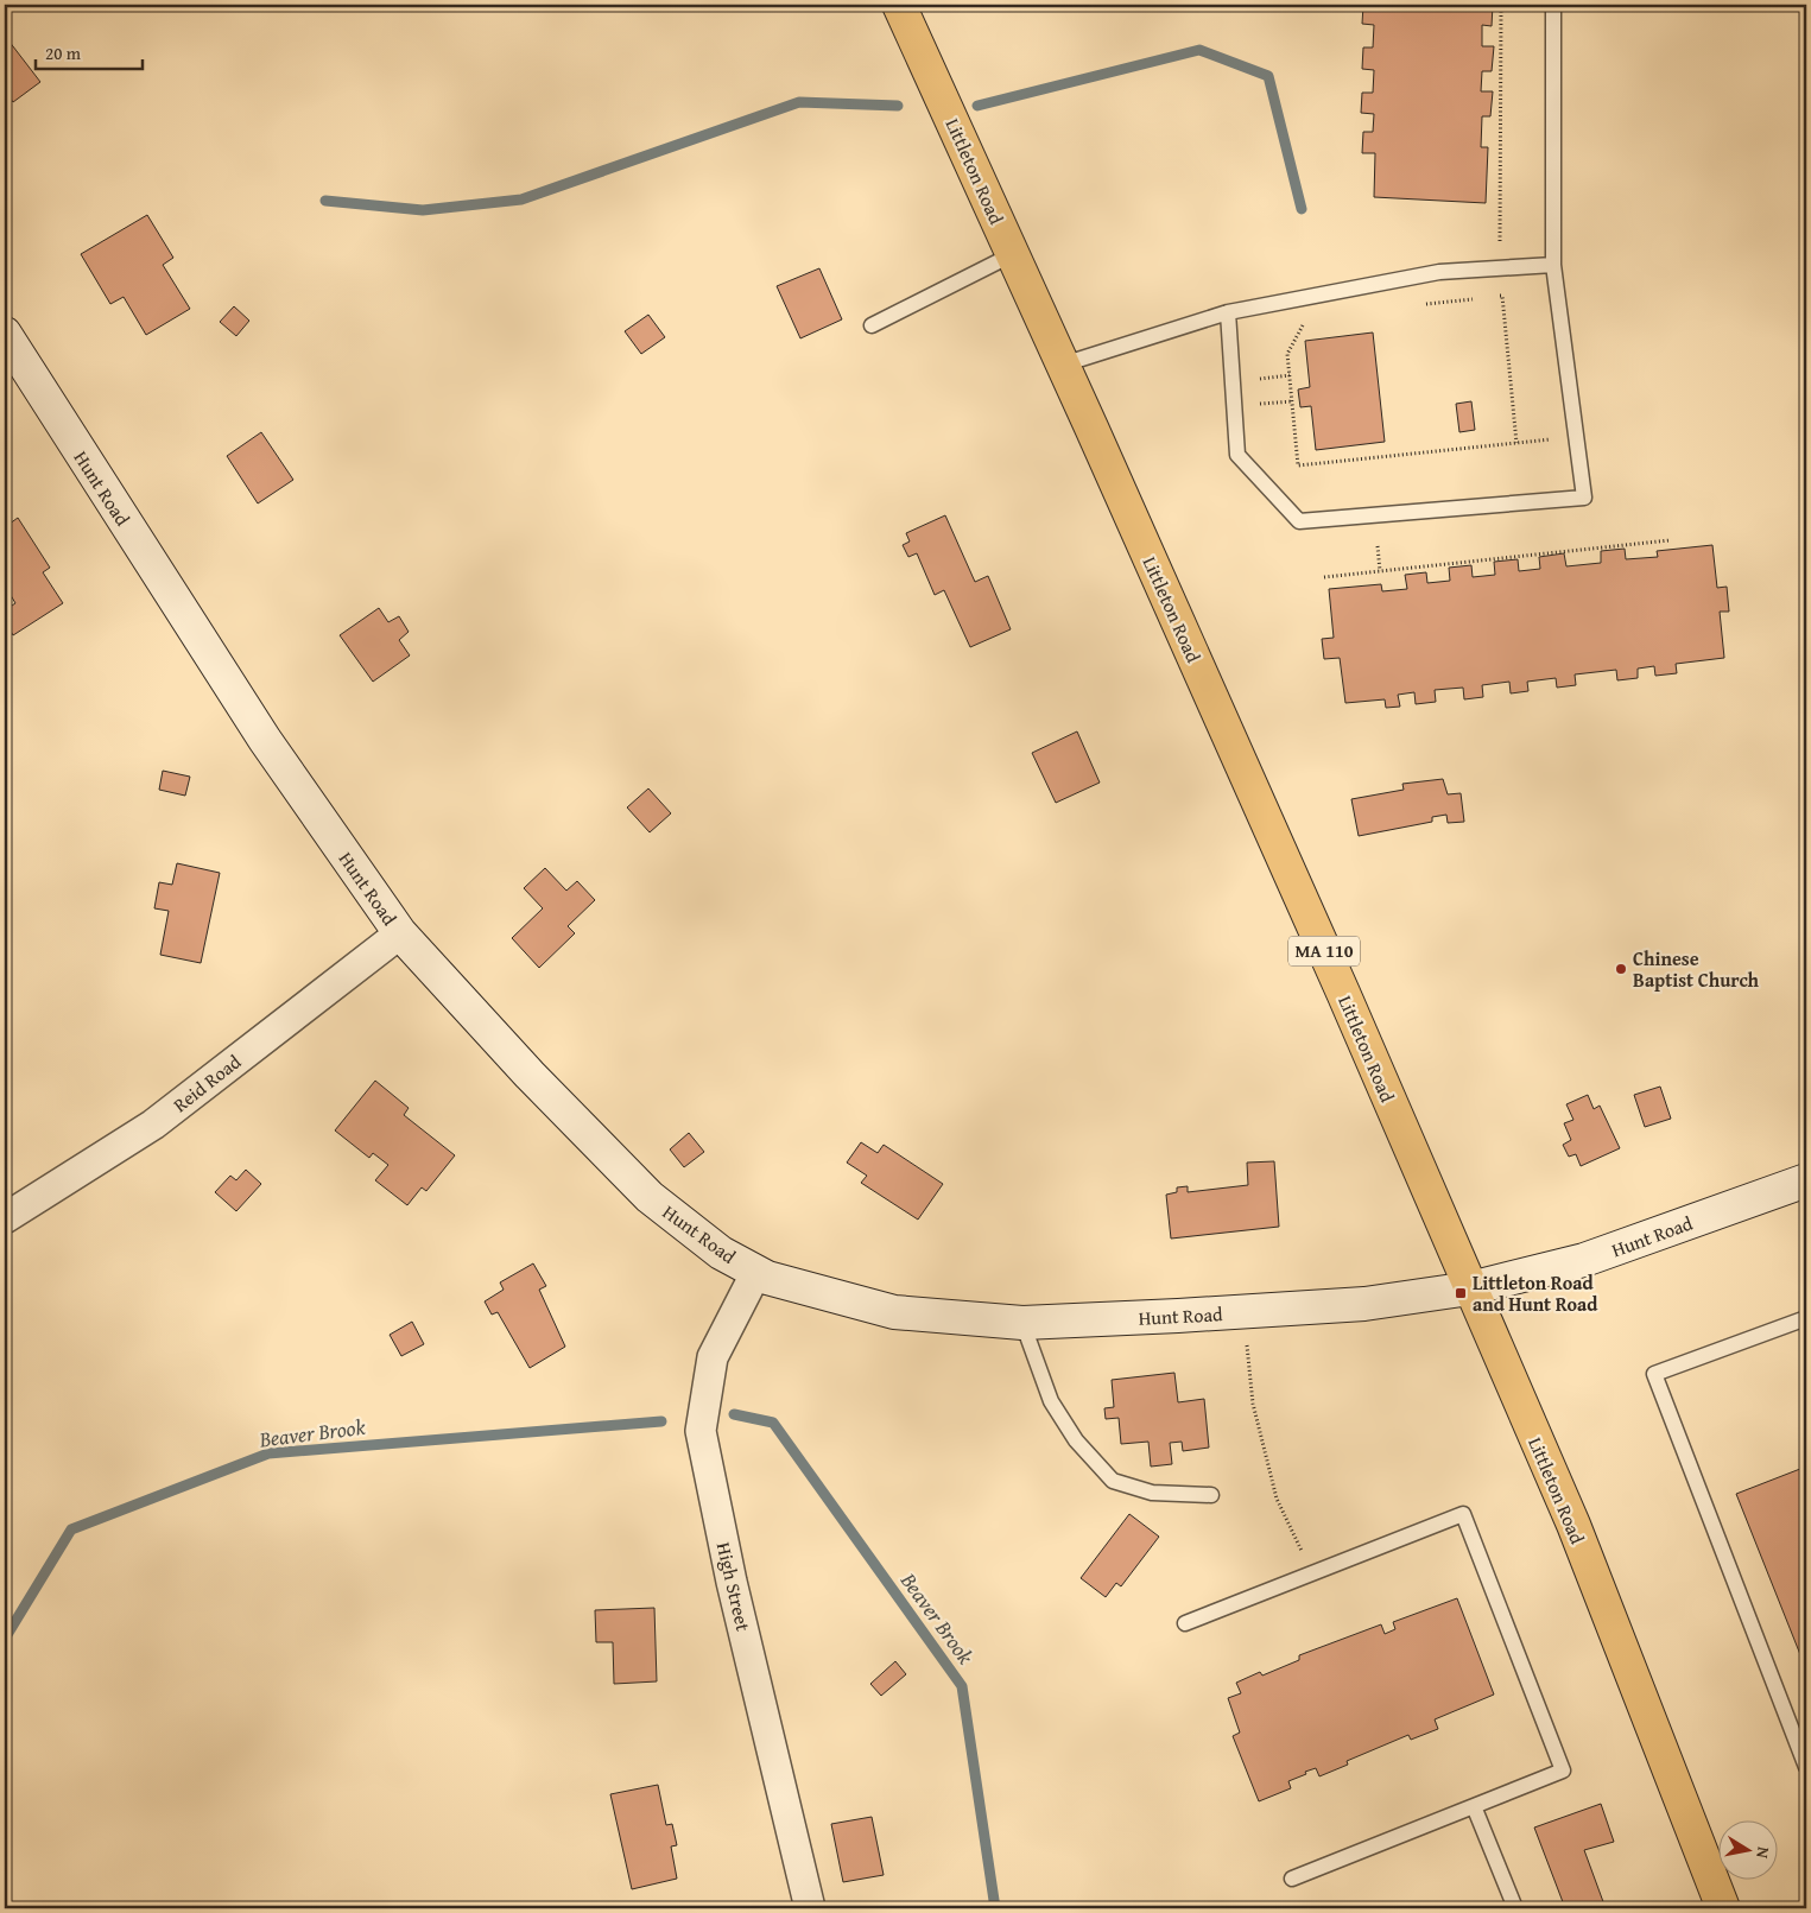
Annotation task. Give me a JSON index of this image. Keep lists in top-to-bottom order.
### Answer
{
  "streets": {
    "main road": ["Littleton Road", "MA 110"],
    "street": ["Hunt Road", "Reid Road", "High Street"]
  },
  "crossings": [
    ["Littleton Road", "Hunt Road"],
    ["Hunt Road", "Reid Road"],
    ["Hunt Road", "High Street"]
  ],
  "water": ["Beaver Brook"],
  "places": {
    "other": ["Chinese Baptist Church"],
    "transit": ["Littleton Road and Hunt Road"]
  },
  "scale_bar": "20 m",
  "north": "right"
}
